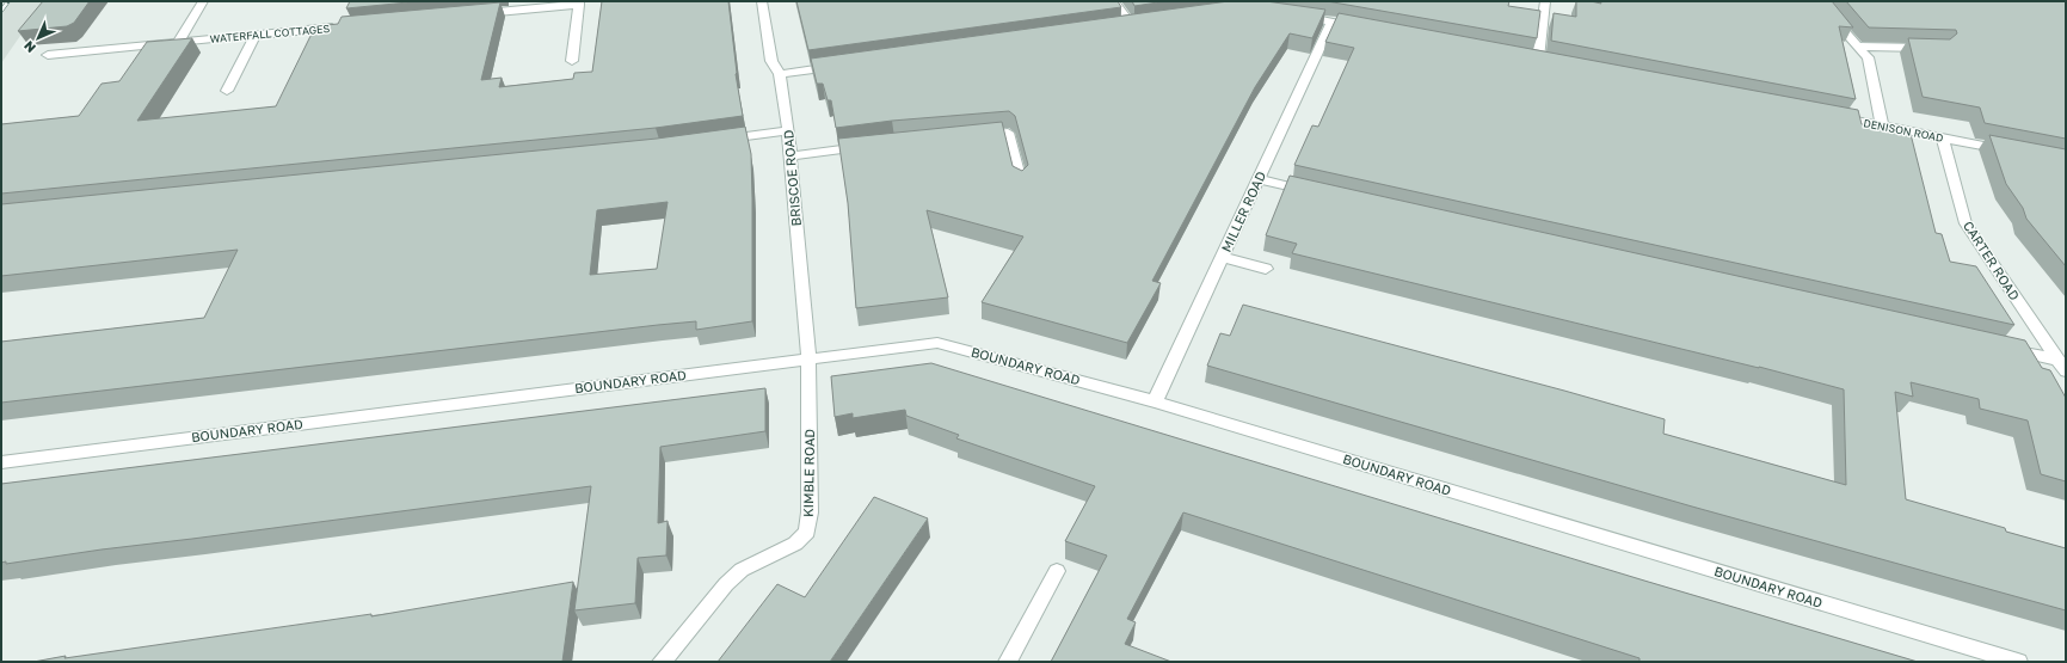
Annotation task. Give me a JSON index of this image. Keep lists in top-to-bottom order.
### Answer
{
  "streets": {
    "street": [
      "WATERFALL COTTAGES",
      "DENISON ROAD",
      "BRISCOE ROAD",
      "MILLER ROAD",
      "CARTER ROAD",
      "BOUNDARY ROAD",
      "KIMBLE ROAD"
    ]
  },
  "crossings": [
    ["DENISON ROAD", "CARTER ROAD"],
    ["BRISCOE ROAD", "BOUNDARY ROAD"],
    ["BRISCOE ROAD", "KIMBLE ROAD"],
    ["MILLER ROAD", "BOUNDARY ROAD"],
    ["BOUNDARY ROAD", "KIMBLE ROAD"]
  ],
  "north": "bottom left"
}
